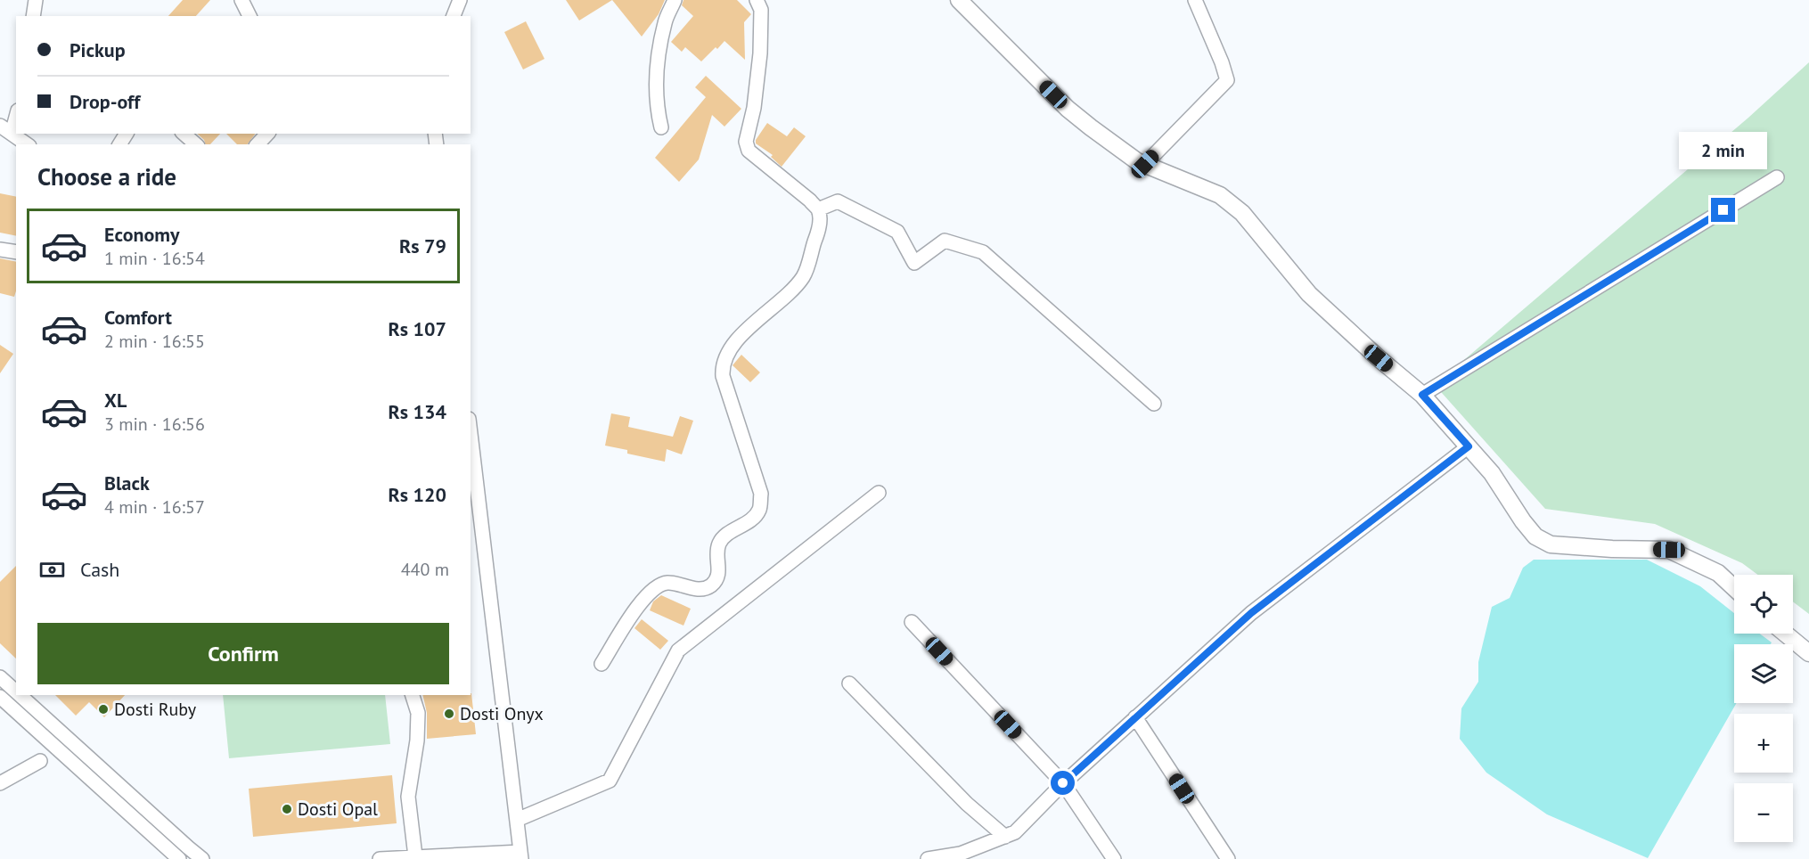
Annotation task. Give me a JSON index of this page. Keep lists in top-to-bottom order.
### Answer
{
  "places": ["Dosti Ruby", "Dosti Onyx", "Dosti Opal"],
  "page": {
    "banner": ["Pickup", "Drop-off"],
    "bubble": "2 min",
    "heading": "Choose a ride",
    "list": [
      {
        "name": "Economy",
        "note": "1 min · 16:54",
        "value": "Rs 79"
      },
      {
        "name": "Comfort",
        "note": "2 min · 16:55",
        "value": "Rs 107"
      },
      {
        "name": "XL",
        "note": "3 min · 16:56",
        "value": "Rs 134"
      },
      {
        "name": "Black",
        "note": "4 min · 16:57",
        "value": "Rs 120"
      }
    ],
    "pay": ["Cash", "440 m"],
    "map_buttons": ["+", "−"],
    "buttons": "Confirm"
  }
}
